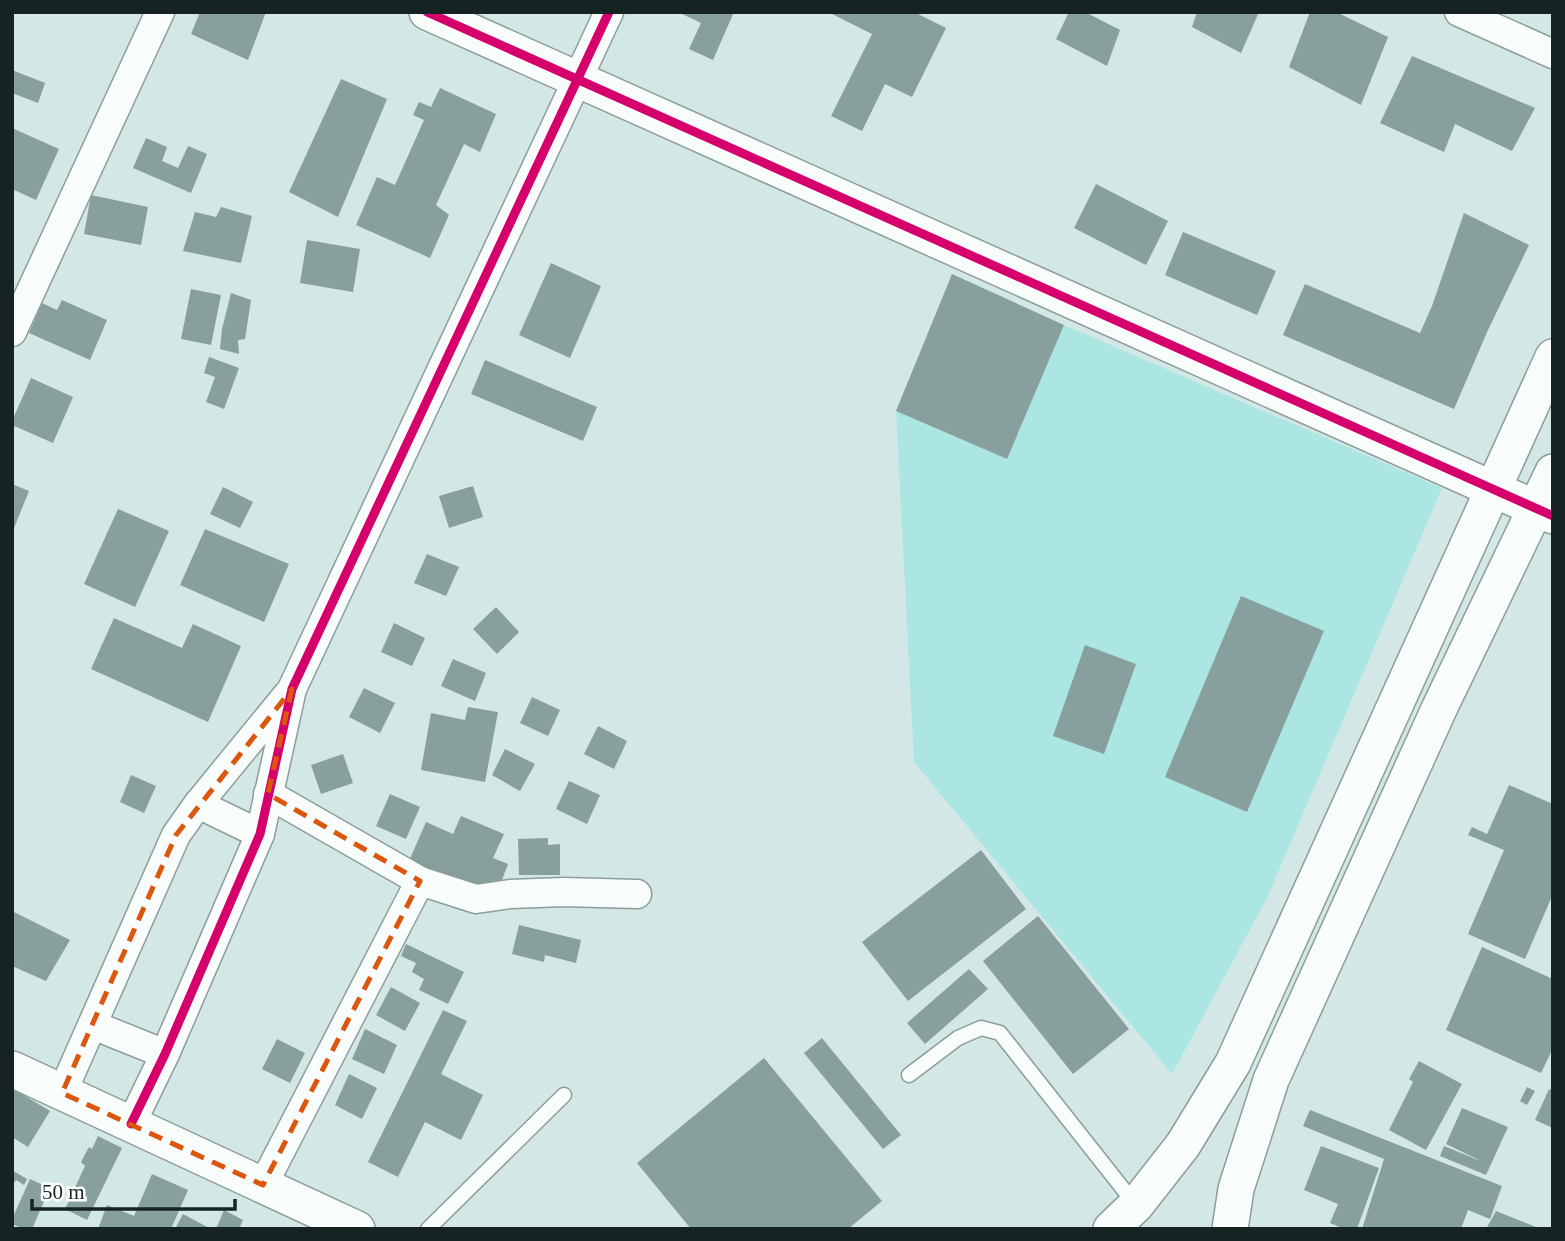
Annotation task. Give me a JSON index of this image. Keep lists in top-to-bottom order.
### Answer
{
  "scale_bar": "50 m"
}
